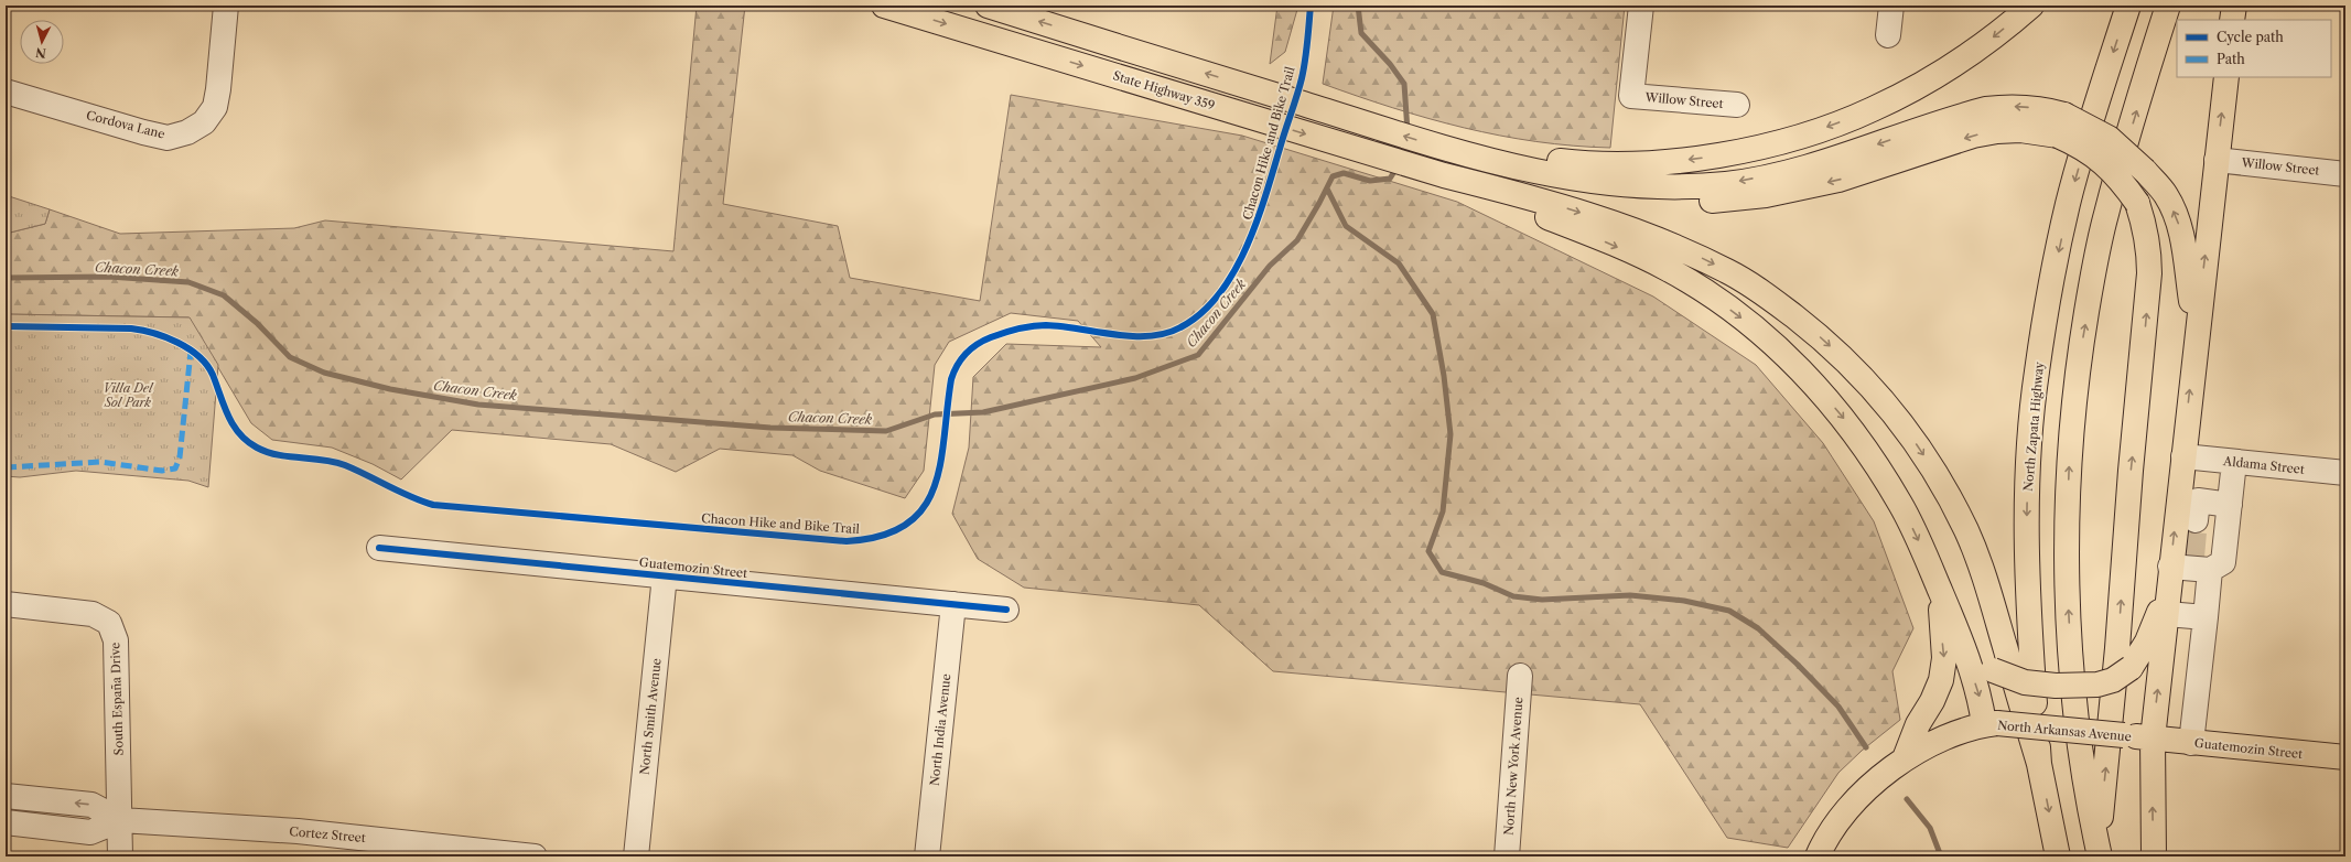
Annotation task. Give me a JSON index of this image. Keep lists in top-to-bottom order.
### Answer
{
  "streets": {
    "main road": [
      "State Highway 359",
      "North Zapata Highway",
      "Guatemozin Street",
      "North Arkansas Avenue"
    ],
    "street": [
      "Willow Street",
      "Cordova Lane",
      "Aldama Street",
      "South España Drive",
      "North Smith Avenue",
      "North India Avenue",
      "North New York Avenue",
      "Cortez Street"
    ],
    "cycle path": ["Chacon Hike and Bike Trail"]
  },
  "crossings": [
    ["Guatemozin Street", "North Smith Avenue"],
    ["Guatemozin Street", "North India Avenue"],
    ["Guatemozin Street", "North Arkansas Avenue"],
    ["South España Drive", "Cortez Street"]
  ],
  "water": ["Chacon Creek"],
  "parks": ["Villa Del Sol Park"],
  "legend": ["Cycle path", "Path"],
  "north": "bottom"
}
